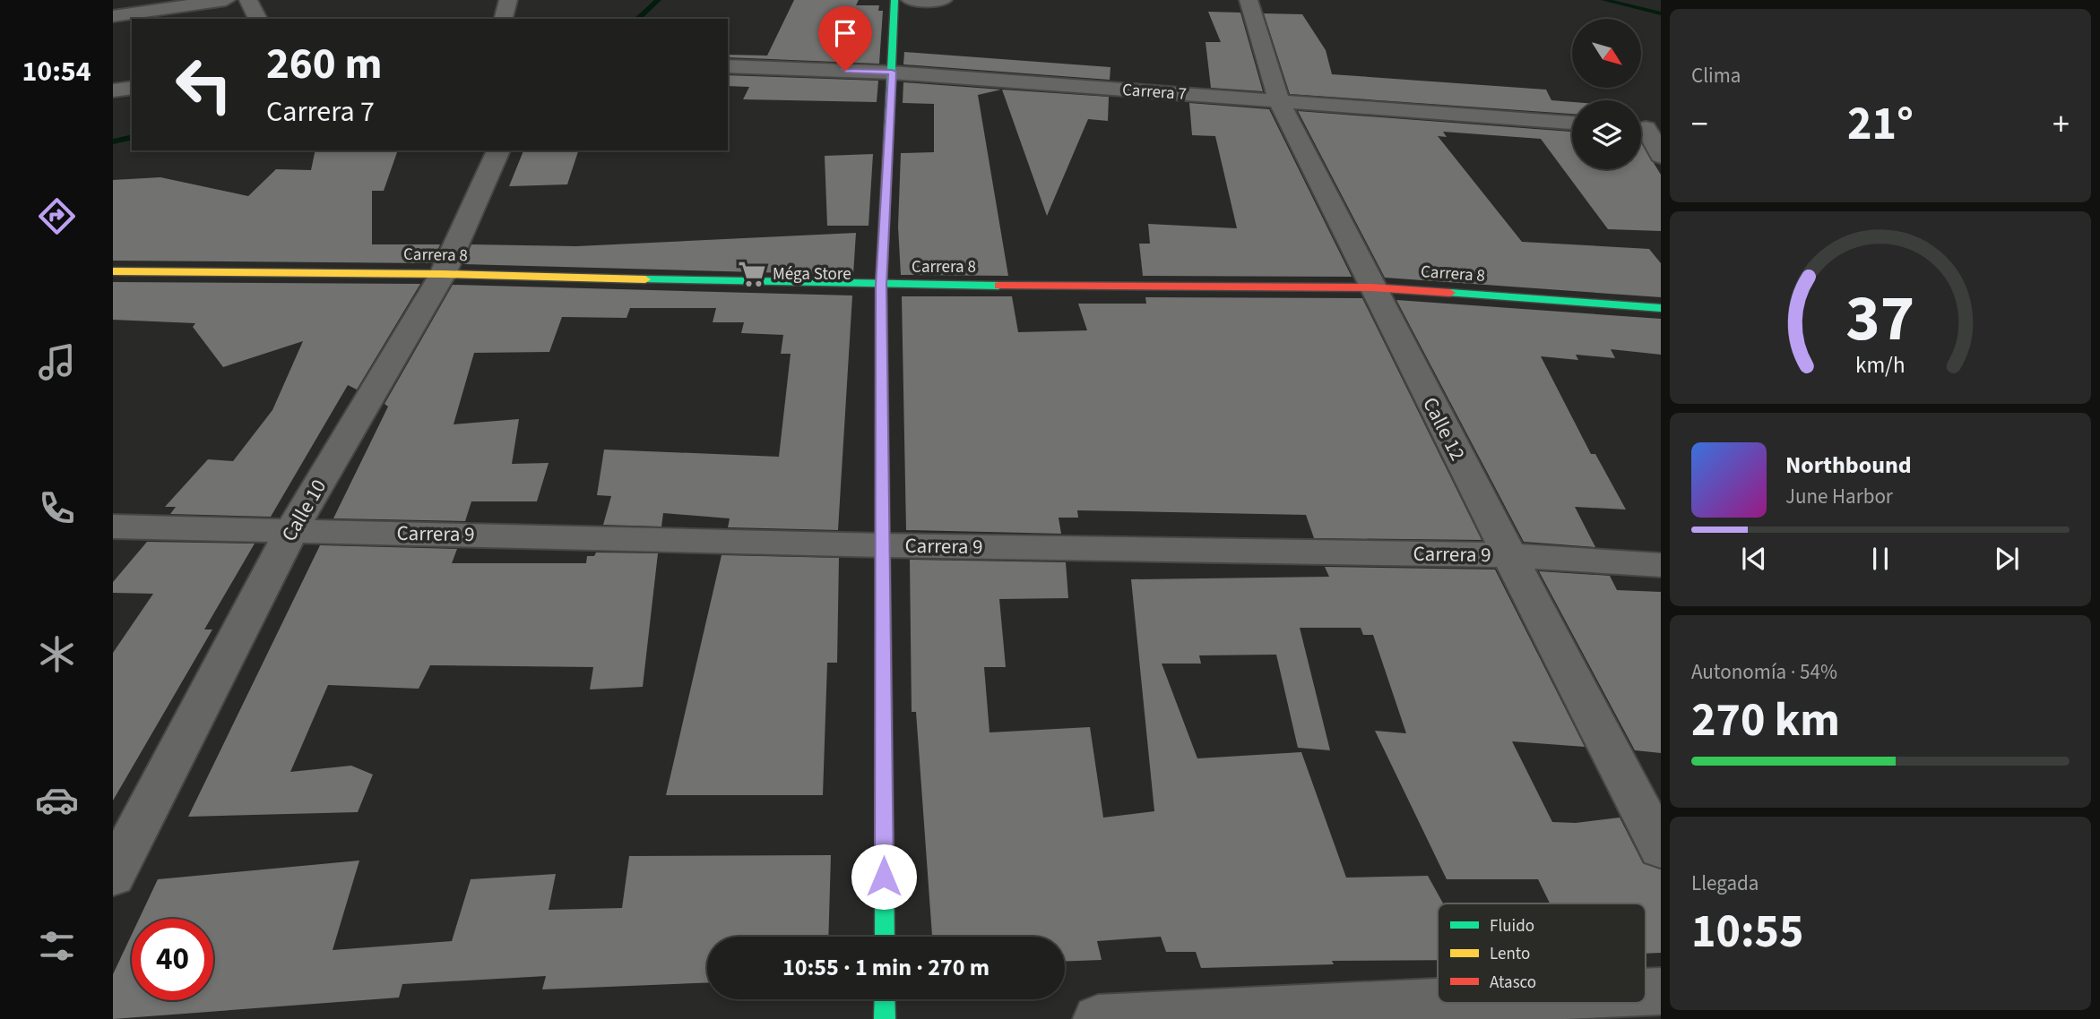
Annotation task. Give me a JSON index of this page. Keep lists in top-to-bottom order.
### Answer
{
  "streets": {
    "street": [
      "Carrera 7",
      "Carrera 8",
      "Calle 12",
      "Calle 10",
      "Carrera 9"
    ]
  },
  "crossings": [
    ["Carrera 7", "Calle 12"],
    ["Carrera 8", "Calle 12"],
    ["Carrera 8", "Calle 10"],
    ["Calle 12", "Carrera 9"],
    ["Calle 10", "Carrera 9"]
  ],
  "places": {
    "supermarket": ["Méga Store"]
  },
  "legend": ["Fluido", "Lento", "Atasco"],
  "north": "bottom right",
  "page": {
    "tabs": "10:54",
    "tile": [
      "Clima",
      ["Autonomía · 54%", "270 km"],
      ["Llegada", "10:55"]
    ],
    "turn": ["260 m", "Carrera 7"],
    "heat": ["−", "21°", "+"],
    "song": ["Northbound", "June Harbor"],
    "limit": "40",
    "trip": "10:55 · 1 min · 270 m",
    "gauge": ["37", "km/h"]
  }
}
